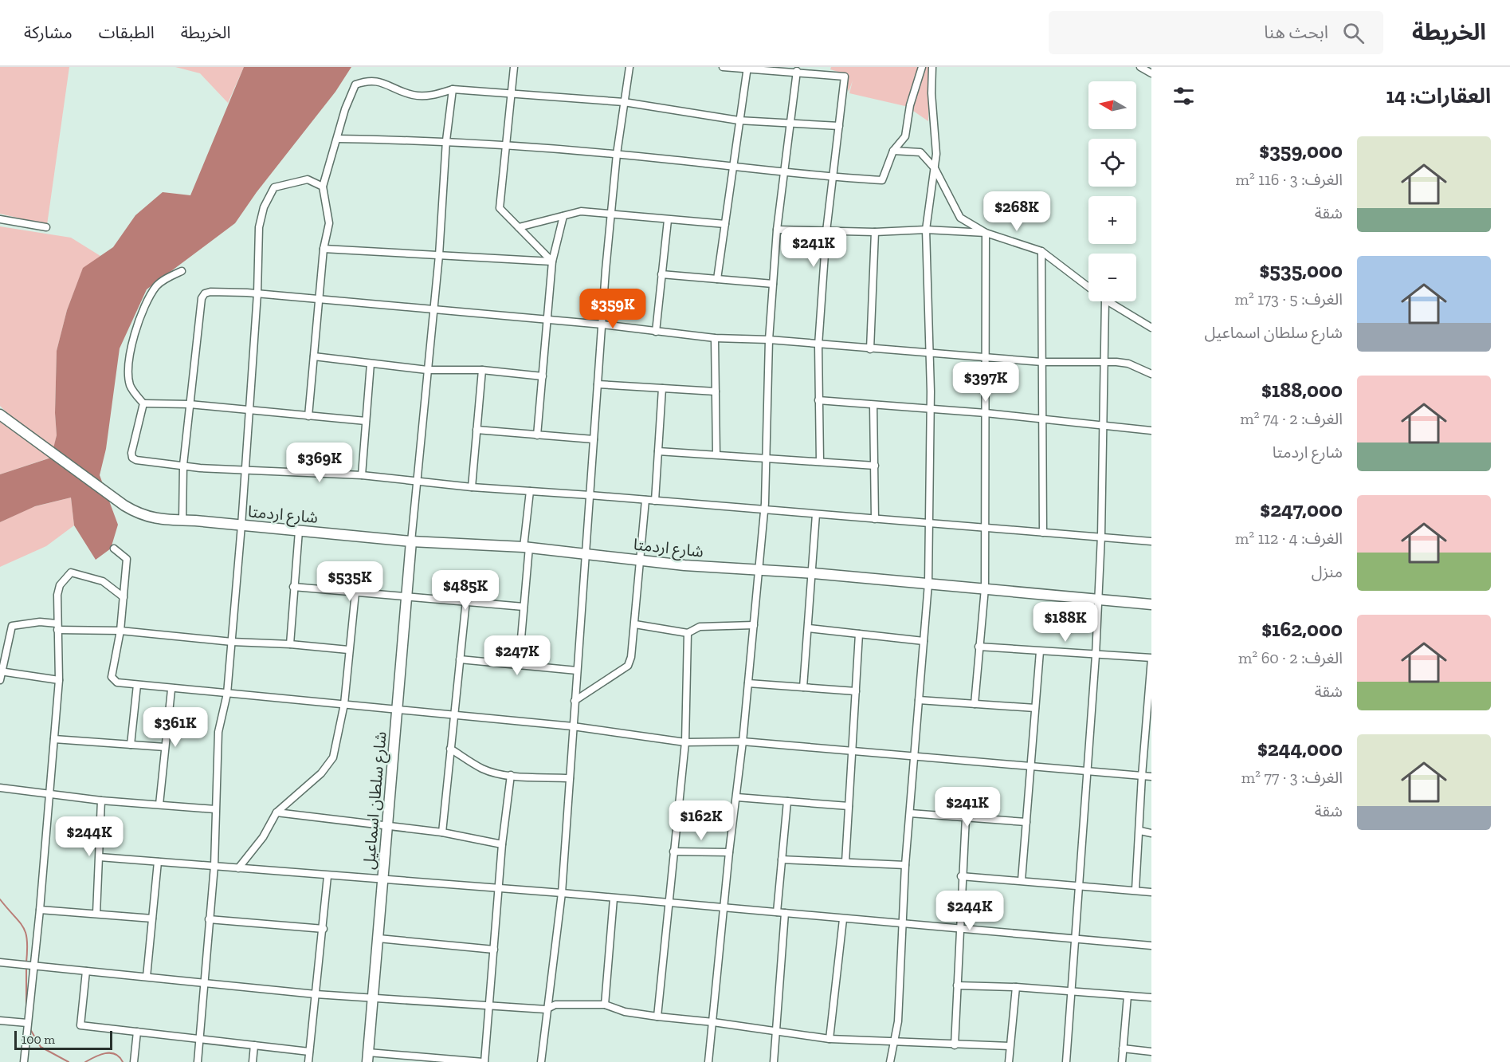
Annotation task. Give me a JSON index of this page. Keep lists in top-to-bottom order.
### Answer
{
  "streets": {
    "main road": ["شارع اردمتا", "شارع سلطان اسماعيل"]
  },
  "crossings": [
    ["شارع اردمتا", "شارع سلطان اسماعيل"]
  ],
  "scale_bar": "100 m",
  "north": "left",
  "page": {
    "header": "الخريطة",
    "search": "ابحث هنا",
    "nav": ["الخريطة", "الطبقات", "مشاركة"],
    "heading": "العقارات: 14",
    "map_buttons": ["+", "−"],
    "list": [
      {
        "name": "$359,000",
        "note": "الغرف: 3 · 116 m² · شقة"
      },
      {
        "name": "$535,000",
        "note": "الغرف: 5 · 173 m² · شارع سلطان اسماعيل"
      },
      {
        "name": "$188,000",
        "note": "الغرف: 2 · 74 m² · شارع اردمتا"
      },
      {
        "name": "$247,000",
        "note": "الغرف: 4 · 112 m² · منزل"
      },
      {
        "name": "$162,000",
        "note": "الغرف: 2 · 60 m² · شقة"
      },
      {
        "name": "$244,000",
        "note": "الغرف: 3 · 77 m² · شقة"
      }
    ],
    "price": [
      "$268K",
      "$241K",
      "$359K",
      "$397K",
      "$369K",
      "$535K",
      "$485K",
      "$188K",
      "$247K",
      "$361K",
      "$241K",
      "$162K",
      "$244K",
      "$244K"
    ],
    "scale": "100 m"
  }
}
